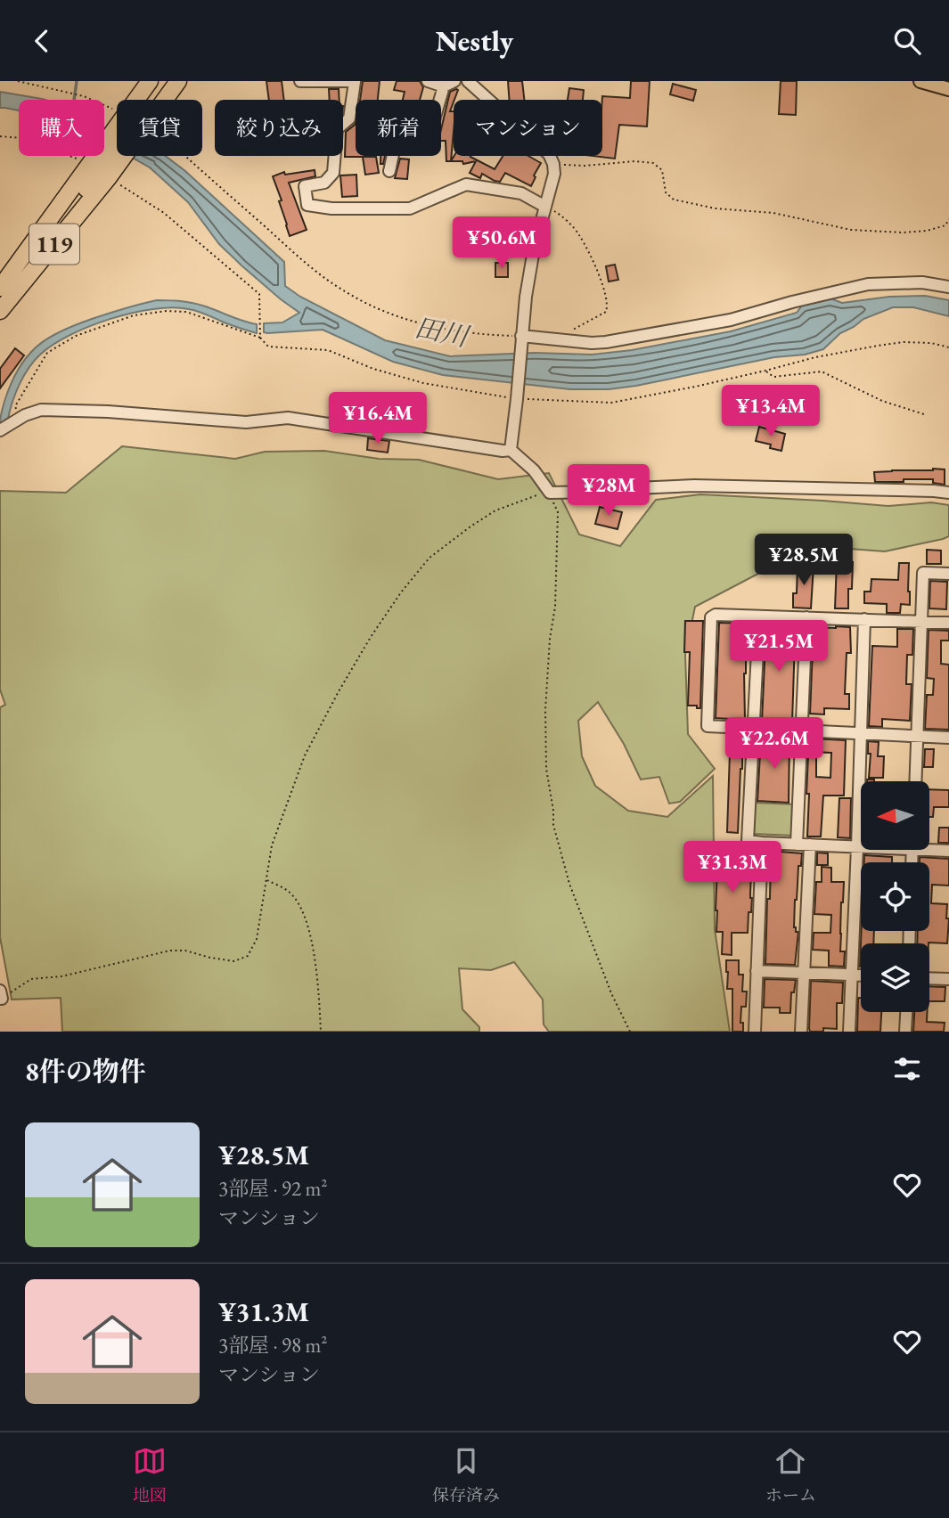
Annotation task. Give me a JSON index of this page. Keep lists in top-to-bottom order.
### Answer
{
  "streets": {
    "highway": ["119"]
  },
  "water": ["田川"],
  "north": "left",
  "page": {
    "header": "Nestly",
    "chip": [
      "購入",
      "賃貸",
      "絞り込み",
      "新着",
      "マンション"
    ],
    "price": [
      "¥50.6M",
      "¥13.4M",
      "¥16.4M",
      "¥28M",
      "¥28.5M",
      "¥21.5M",
      "¥22.6M",
      "¥31.3M"
    ],
    "heading": "8件の物件",
    "list": [
      {
        "name": "¥28.5M",
        "note": "3部屋 · 92 m² · マンション"
      },
      {
        "name": "¥31.3M",
        "note": "3部屋 · 98 m² · マンション"
      }
    ],
    "tabs": ["地図", "保存済み", "ホーム"]
  }
}
